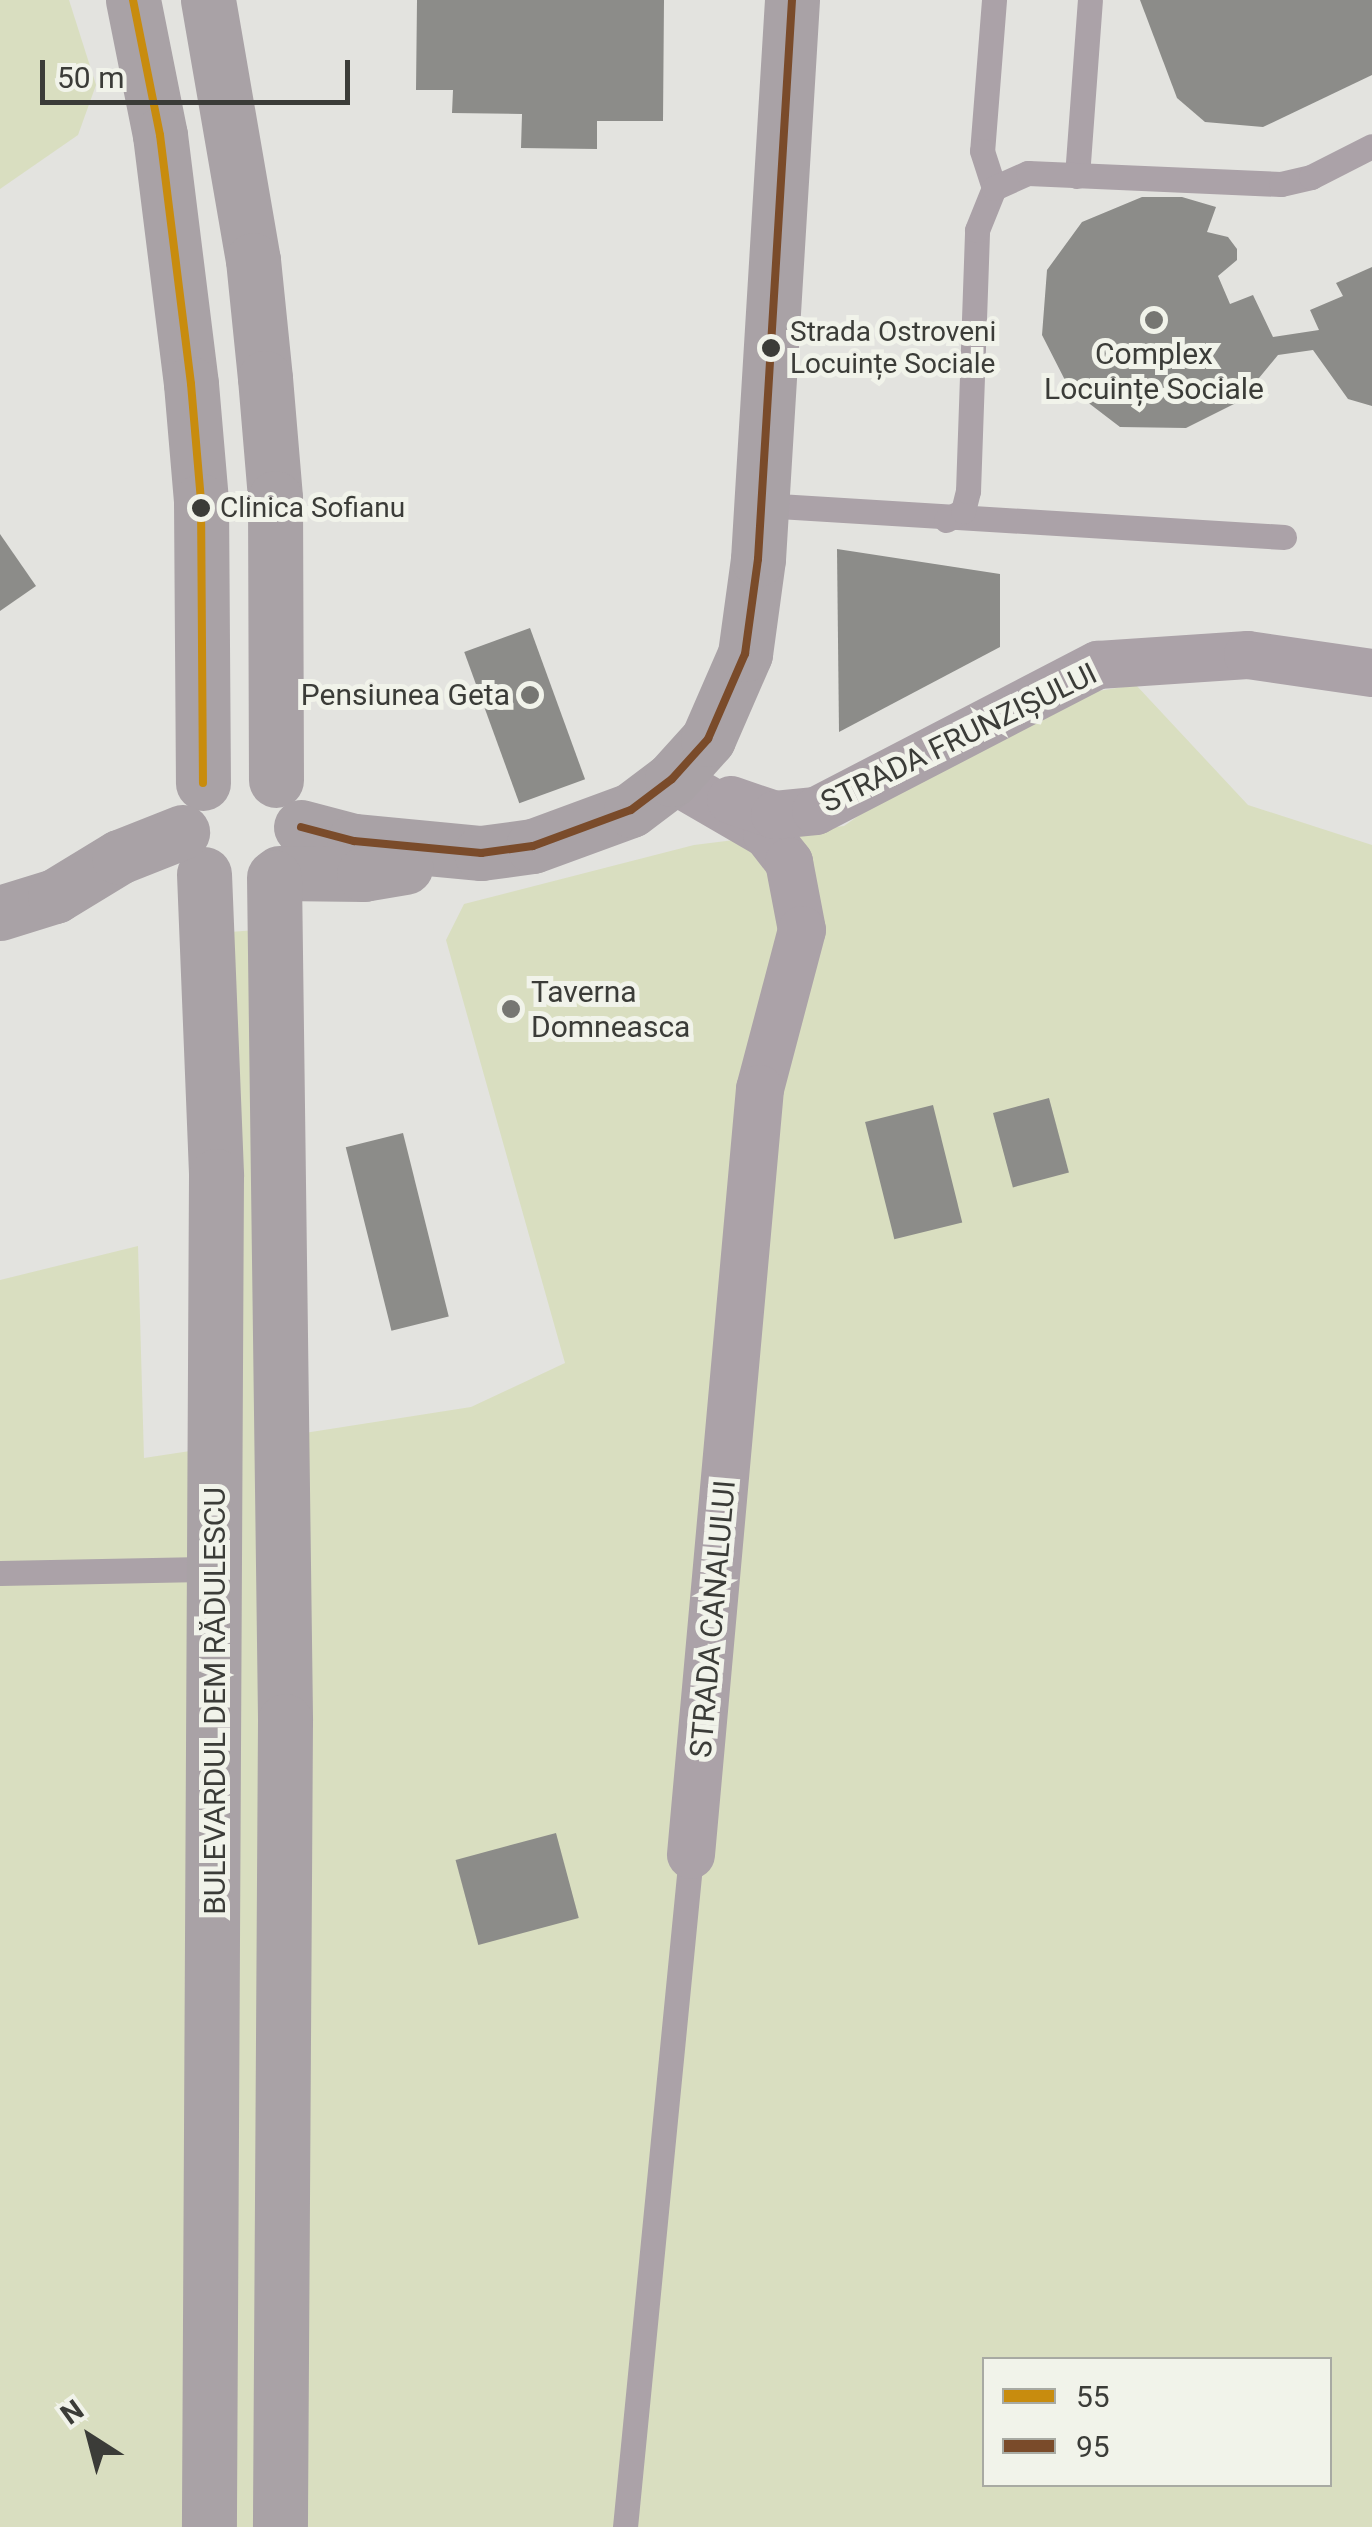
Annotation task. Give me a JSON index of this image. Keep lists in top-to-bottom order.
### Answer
{
  "streets": {
    "main road": ["BULEVARDUL DEM RĂDULESCU"],
    "street": ["STRADA FRUNZIȘULUI", "STRADA CANALULUI"]
  },
  "crossings": [
    ["STRADA FRUNZIȘULUI", "STRADA CANALULUI"]
  ],
  "places": [
    "Complex Locuințe Sociale",
    "Strada Ostroveni Locuințe Sociale",
    "Clinica Sofianu",
    "Pensiunea Geta",
    "Taverna Domneasca"
  ],
  "lines": ["transit line 55", "transit line 95"],
  "legend": ["55", "95"],
  "scale_bar": "50 m",
  "north": "top left"
}
